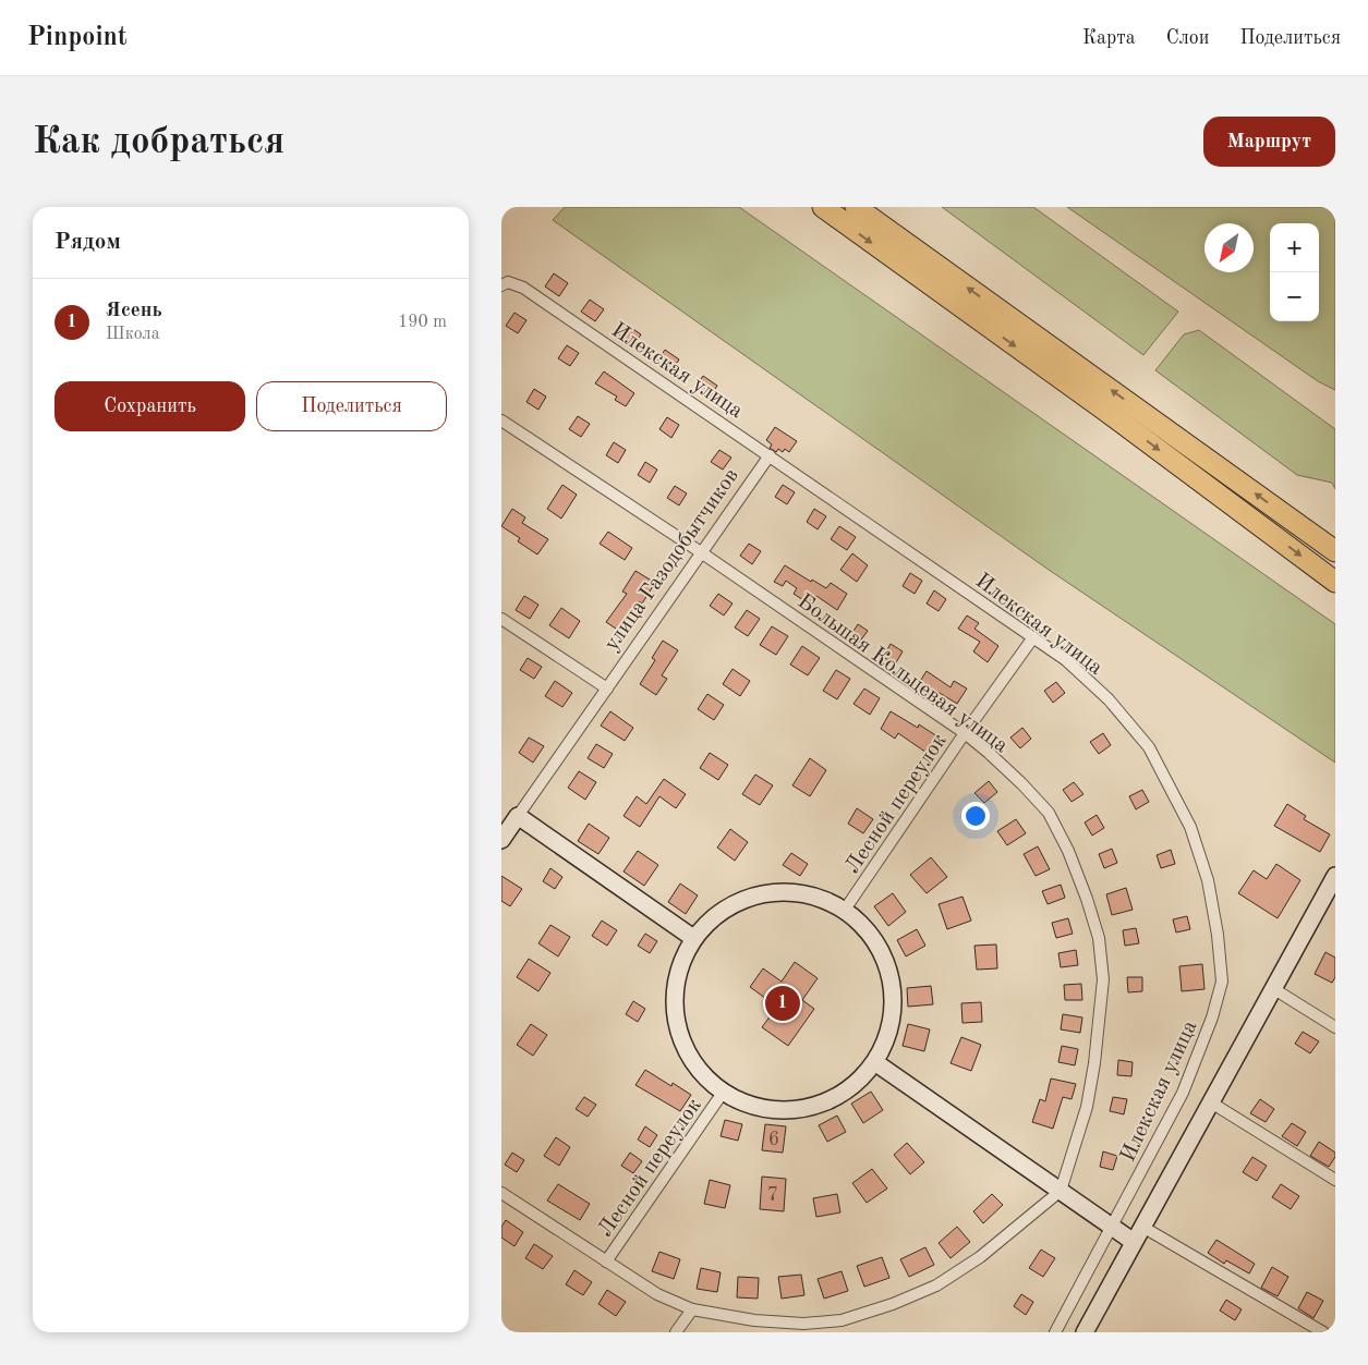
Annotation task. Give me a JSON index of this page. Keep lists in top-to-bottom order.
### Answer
{
  "streets": {
    "street": [
      "Илекская улица",
      "улица Газодобытчиков",
      "Большая Кольцевая улица",
      "Лесной переулок"
    ]
  },
  "crossings": [
    ["Илекская улица", "улица Газодобытчиков"],
    ["Илекская улица", "Лесной переулок"],
    ["улица Газодобытчиков", "Большая Кольцевая улица"],
    ["Большая Кольцевая улица", "Лесной переулок"]
  ],
  "house_numbers": ["6", "7"],
  "north": "bottom left",
  "page": {
    "header": "Pinpoint",
    "nav": ["Карта", "Слои", "Поделиться"],
    "buttons": [
      "Маршрут",
      ["Сохранить", "Поделиться"]
    ],
    "title": "Как добраться",
    "heading": "Рядом",
    "map_buttons": ["+", "−"],
    "list": [
      {
        "mark": "1",
        "name": "Ясень",
        "note": "Школа",
        "value": "190 m"
      }
    ],
    "pins": "1"
  }
}
